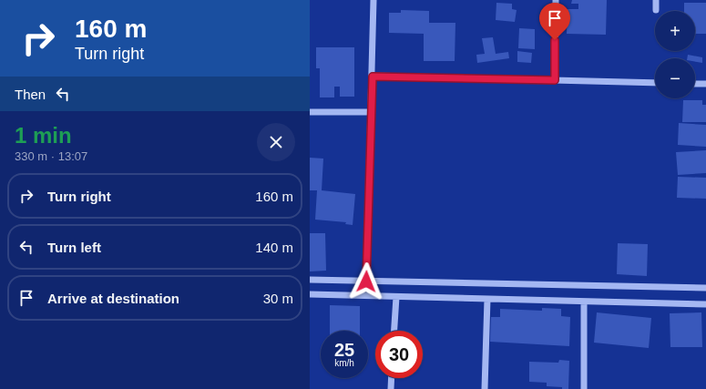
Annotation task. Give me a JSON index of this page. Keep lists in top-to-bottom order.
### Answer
{
  "page": {
    "turn": ["160 m", "Turn right"],
    "map_buttons": ["+", "−"],
    "then": "Then",
    "heading": ["1 min", "330 m · 13:07"],
    "list": [
      {
        "name": "Turn right",
        "value": "160 m"
      },
      {
        "name": "Turn left",
        "value": "140 m"
      },
      {
        "name": "Arrive at destination",
        "value": "30 m"
      }
    ],
    "speed": "25 km/h",
    "limit": "30"
  }
}
